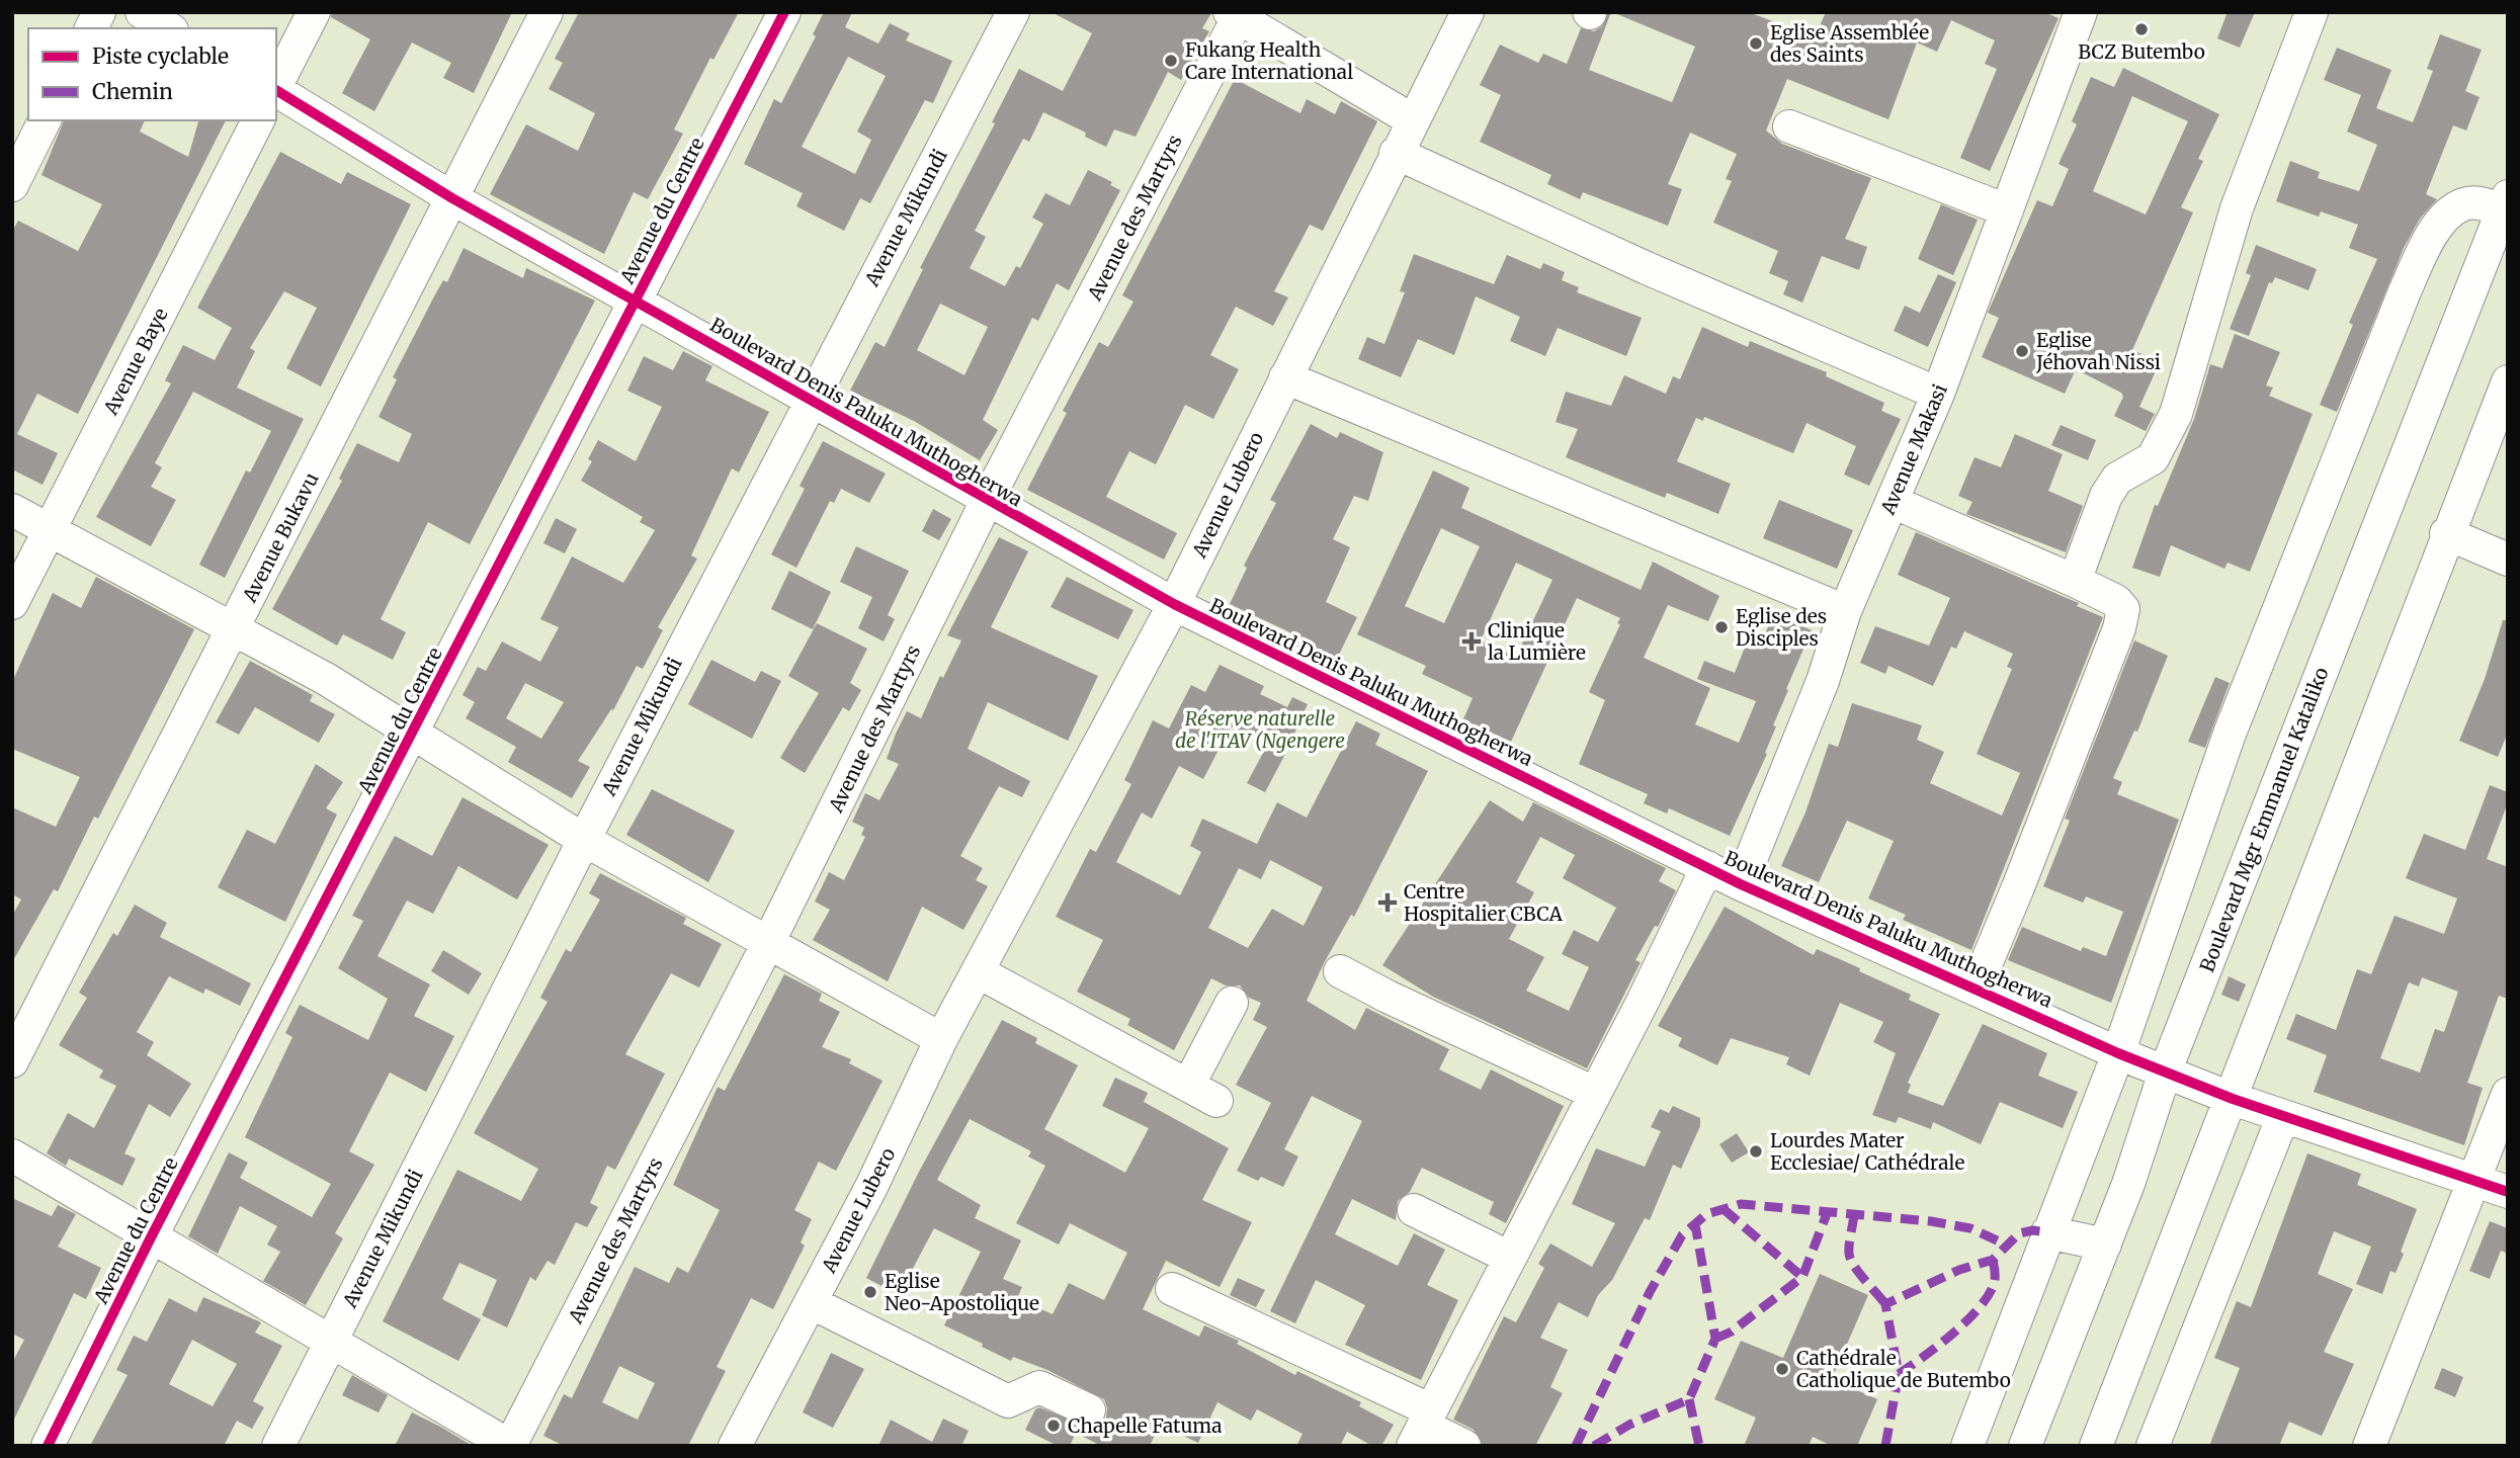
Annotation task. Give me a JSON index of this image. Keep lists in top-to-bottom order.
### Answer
{
  "streets": {
    "street": [
      "Avenue du Centre",
      "Avenue Mikundi",
      "Avenue des Martyrs",
      "Avenue Baye",
      "Boulevard Denis Paluku Muthogherwa",
      "Avenue Makasi",
      "Avenue Lubero",
      "Avenue Bukavu",
      "Boulevard Mgr Emmanuel Kataliko"
    ]
  },
  "crossings": [
    ["Avenue du Centre", "Boulevard Denis Paluku Muthogherwa"],
    ["Avenue Mikundi", "Boulevard Denis Paluku Muthogherwa"],
    ["Avenue des Martyrs", "Boulevard Denis Paluku Muthogherwa"],
    ["Boulevard Denis Paluku Muthogherwa", "Avenue Makasi"],
    ["Boulevard Denis Paluku Muthogherwa", "Avenue Lubero"],
    ["Boulevard Denis Paluku Muthogherwa", "Avenue Bukavu"],
    ["Boulevard Denis Paluku Muthogherwa", "Boulevard Mgr Emmanuel Kataliko"]
  ],
  "parks": ["Réserve naturelle de l'ITAV (Ngengere"],
  "places": {
    "other": [
      "BCZ Butembo",
      "Eglise Assemblée des Saints",
      "Fukang Health Care International",
      "Eglise Jéhovah Nissi",
      "Eglise des Disciples",
      "Lourdes Mater Ecclesiae/ Cathédrale",
      "Eglise Neo-Apostolique",
      "Cathédrale Catholique de Butembo",
      "Chapelle Fatuma"
    ],
    "health": ["Clinique la Lumière", "Centre Hospitalier CBCA"]
  },
  "legend": ["Piste cyclable", "Chemin"]
}
